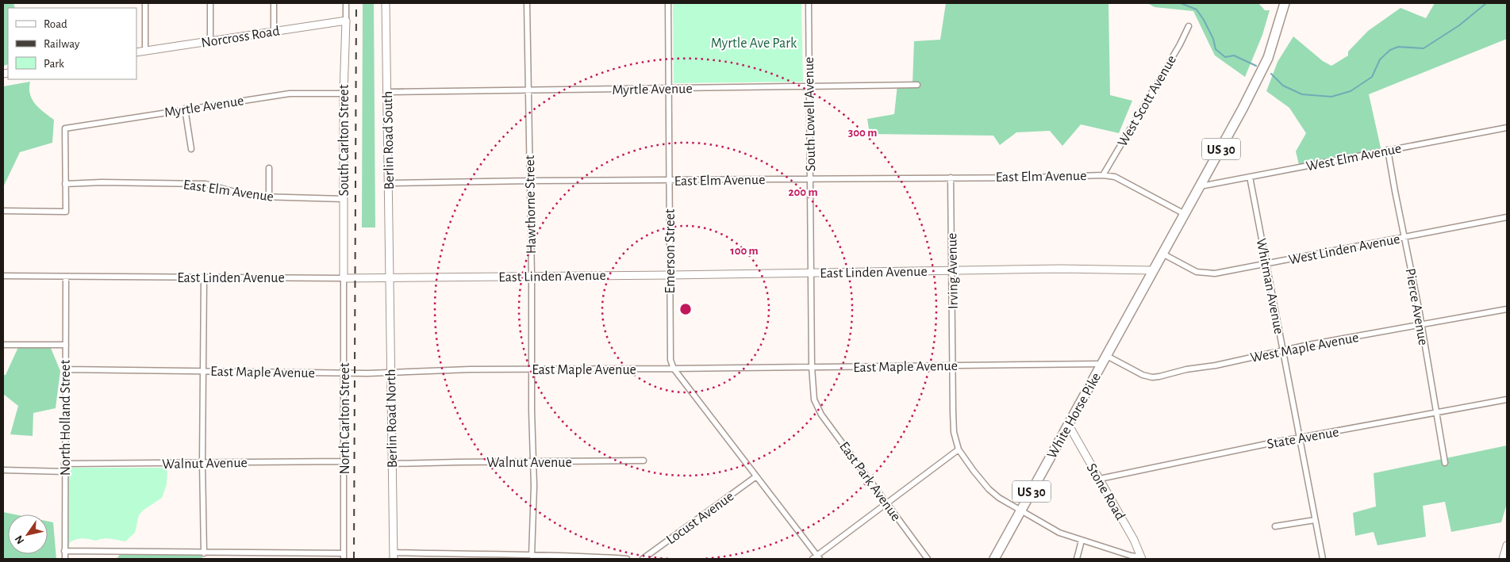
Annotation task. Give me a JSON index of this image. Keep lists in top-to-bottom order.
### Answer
{
  "streets": {
    "highway": ["US 30", "White Horse Pike"],
    "street": [
      "Norcross Road",
      "Myrtle Avenue",
      "West Scott Avenue",
      "South Lowell Avenue",
      "South Carlton Street",
      "Berlin Road South",
      "West Elm Avenue",
      "East Elm Avenue",
      "Hawthorne Street",
      "West Linden Avenue",
      "Emerson Street",
      "Irving Avenue",
      "East Linden Avenue",
      "Whitman Avenue",
      "Pierce Avenue",
      "West Maple Avenue",
      "East Maple Avenue",
      "North Holland Street",
      "North Carlton Street",
      "Berlin Road North",
      "State Avenue",
      "Walnut Avenue",
      "East Park Avenue",
      "Stone Road",
      "Locust Avenue"
    ]
  },
  "crossings": [
    ["Norcross Road", "South Carlton Street"],
    ["Myrtle Avenue", "South Lowell Avenue"],
    ["Myrtle Avenue", "South Carlton Street"],
    ["Myrtle Avenue", "Berlin Road South"],
    ["Myrtle Avenue", "East Elm Avenue"],
    ["Myrtle Avenue", "Hawthorne Street"],
    ["Myrtle Avenue", "Emerson Street"],
    ["West Scott Avenue", "East Elm Avenue"],
    ["South Lowell Avenue", "East Elm Avenue"],
    ["South Lowell Avenue", "East Linden Avenue"],
    ["South Lowell Avenue", "East Maple Avenue"],
    ["South Lowell Avenue", "East Park Avenue"],
    ["South Carlton Street", "East Elm Avenue"],
    ["South Carlton Street", "East Linden Avenue"],
    ["South Carlton Street", "North Carlton Street"],
    ["Berlin Road South", "East Elm Avenue"],
    ["Berlin Road South", "East Linden Avenue"],
    ["Berlin Road South", "Berlin Road North"],
    ["US 30", "West Elm Avenue"],
    ["US 30", "East Elm Avenue"],
    ["US 30", "West Linden Avenue"],
    ["US 30", "East Linden Avenue"],
    ["US 30", "White Horse Pike"],
    ["West Elm Avenue", "Whitman Avenue"],
    ["West Elm Avenue", "Pierce Avenue"],
    ["East Elm Avenue", "Hawthorne Street"],
    ["East Elm Avenue", "Emerson Street"],
    ["East Elm Avenue", "Irving Avenue"],
    ["Hawthorne Street", "East Linden Avenue"],
    ["Hawthorne Street", "East Maple Avenue"],
    ["Hawthorne Street", "Walnut Avenue"],
    ["West Linden Avenue", "Whitman Avenue"],
    ["West Linden Avenue", "Pierce Avenue"],
    ["Emerson Street", "East Linden Avenue"],
    ["Emerson Street", "East Maple Avenue"],
    ["Irving Avenue", "East Linden Avenue"],
    ["Irving Avenue", "East Maple Avenue"],
    ["East Linden Avenue", "White Horse Pike"],
    ["East Linden Avenue", "North Holland Street"],
    ["East Linden Avenue", "North Carlton Street"],
    ["East Linden Avenue", "Berlin Road North"],
    ["Whitman Avenue", "West Maple Avenue"],
    ["Whitman Avenue", "State Avenue"],
    ["Pierce Avenue", "West Maple Avenue"],
    ["Pierce Avenue", "State Avenue"],
    ["West Maple Avenue", "White Horse Pike"],
    ["East Maple Avenue", "White Horse Pike"],
    ["East Maple Avenue", "North Holland Street"],
    ["East Maple Avenue", "North Carlton Street"],
    ["East Maple Avenue", "Berlin Road North"],
    ["White Horse Pike", "Stone Road"],
    ["North Holland Street", "Walnut Avenue"],
    ["North Carlton Street", "Walnut Avenue"],
    ["Berlin Road North", "Walnut Avenue"],
    ["State Avenue", "Stone Road"]
  ],
  "parks": ["Myrtle Ave Park"],
  "legend": ["Road", "Railway", "Park"],
  "north": "bottom left",
  "rings": ["300 m", "200 m", "100 m"]
}
